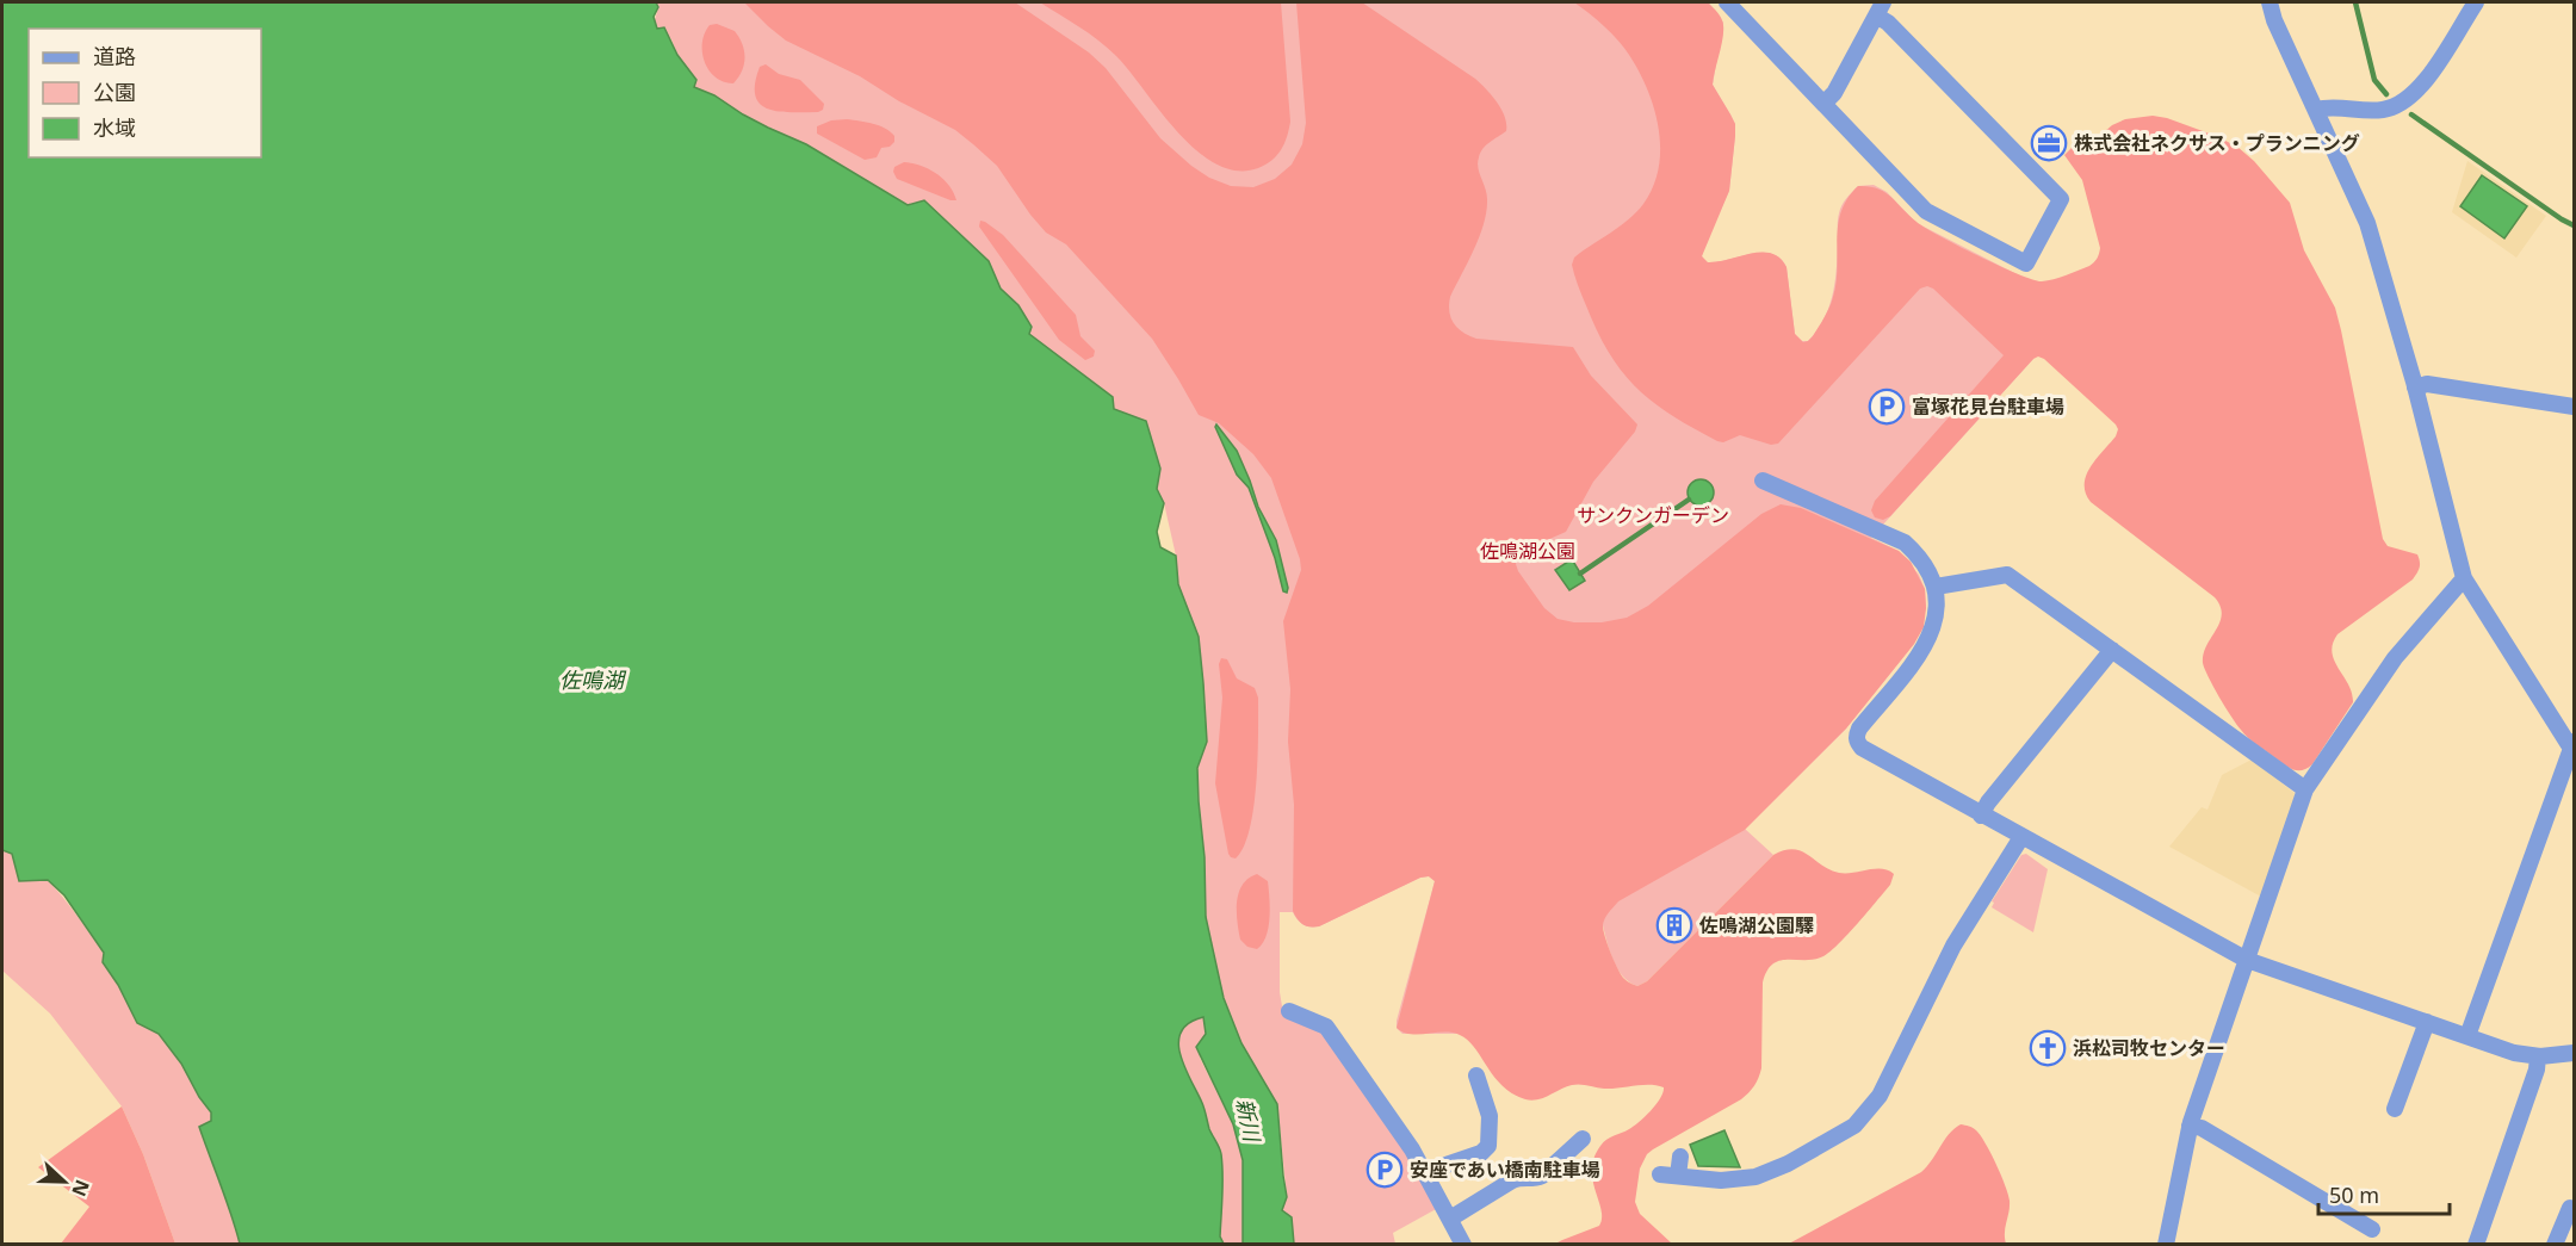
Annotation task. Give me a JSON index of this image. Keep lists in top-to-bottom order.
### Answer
{
  "water": ["佐鳴湖", "新川"],
  "parks": ["サンクンガーデン", "佐鳴湖公園"],
  "places": {
    "office": ["株式会社ネクサス・プランニング"],
    "parking": ["富塚花見台駐車場", "安座であい橋南駐車場"],
    "building": ["佐鳴湖公園驛"],
    "church": ["浜松司牧センター"]
  },
  "legend": ["道路", "公園", "水域"],
  "scale_bar": "50 m",
  "north": "right"
}
